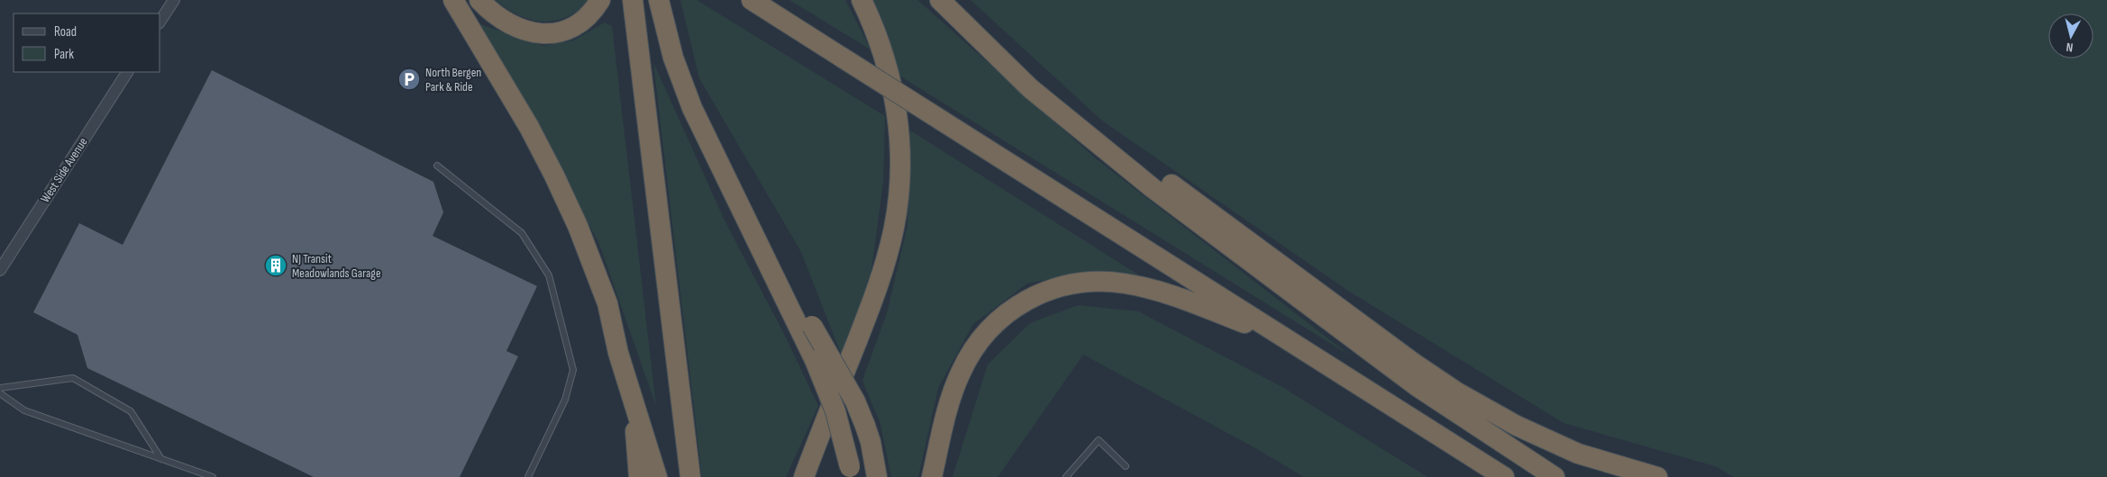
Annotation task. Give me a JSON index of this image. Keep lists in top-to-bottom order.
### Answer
{
  "streets": {
    "street": ["West Side Avenue"]
  },
  "places": {
    "parking": ["North Bergen Park & Ride"],
    "building": ["NJ Transit Meadowlands Garage"]
  },
  "legend": ["Road", "Park"],
  "north": "bottom"
}
